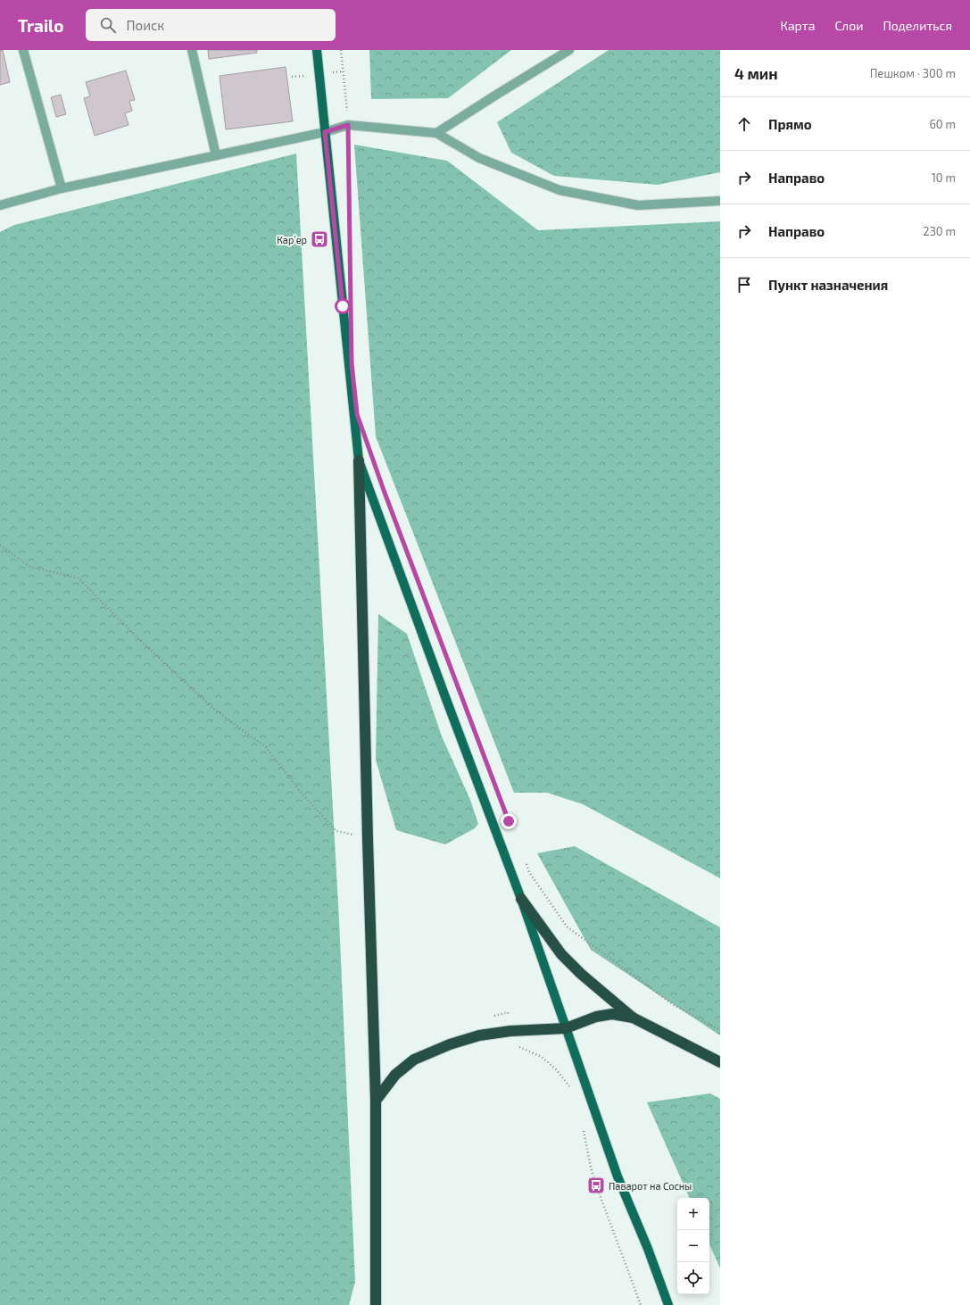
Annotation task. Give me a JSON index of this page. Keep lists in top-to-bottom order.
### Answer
{
  "places": {
    "bus stop": ["Карʼер", "Паварот на Сосны"]
  },
  "page": {
    "header": "Trailo",
    "search": "Поиск",
    "nav": ["Карта", "Слои", "Поделиться"],
    "heading": ["4 мин", "Пешком · 300 m"],
    "list": [
      ["Прямо", "60 m"],
      ["Направо", "10 m"],
      ["Направо", "230 m"],
      "Пункт назначения"
    ],
    "map_buttons": ["+", "−"]
  }
}
